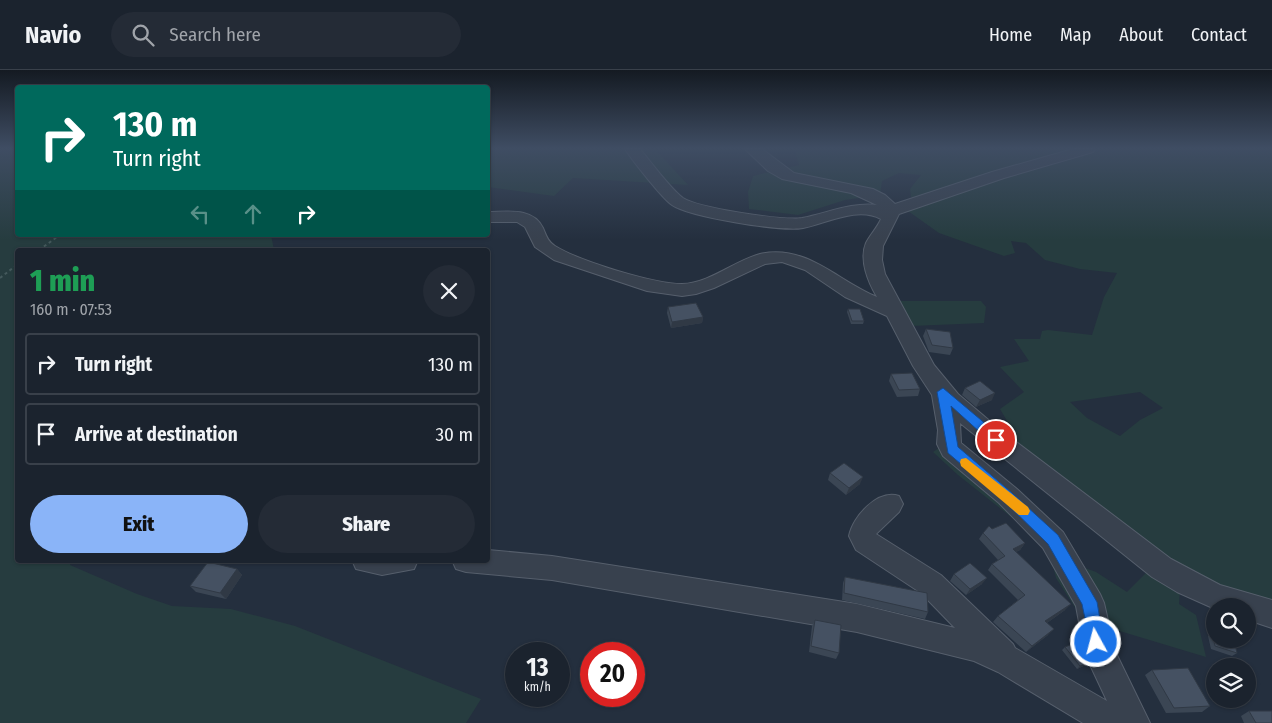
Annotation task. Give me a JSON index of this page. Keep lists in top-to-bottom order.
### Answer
{
  "page": {
    "header": "Navio",
    "search": "Search here",
    "nav": [
      "Home",
      "Map",
      "About",
      "Contact"
    ],
    "turn": ["130 m", "Turn right"],
    "heading": ["1 min", "160 m · 07:53"],
    "list": [
      {
        "name": "Turn right",
        "value": "130 m"
      },
      {
        "name": "Arrive at destination",
        "value": "30 m"
      }
    ],
    "buttons": ["Exit", "Share"],
    "speed": "13 km/h",
    "limit": "20"
  }
}
